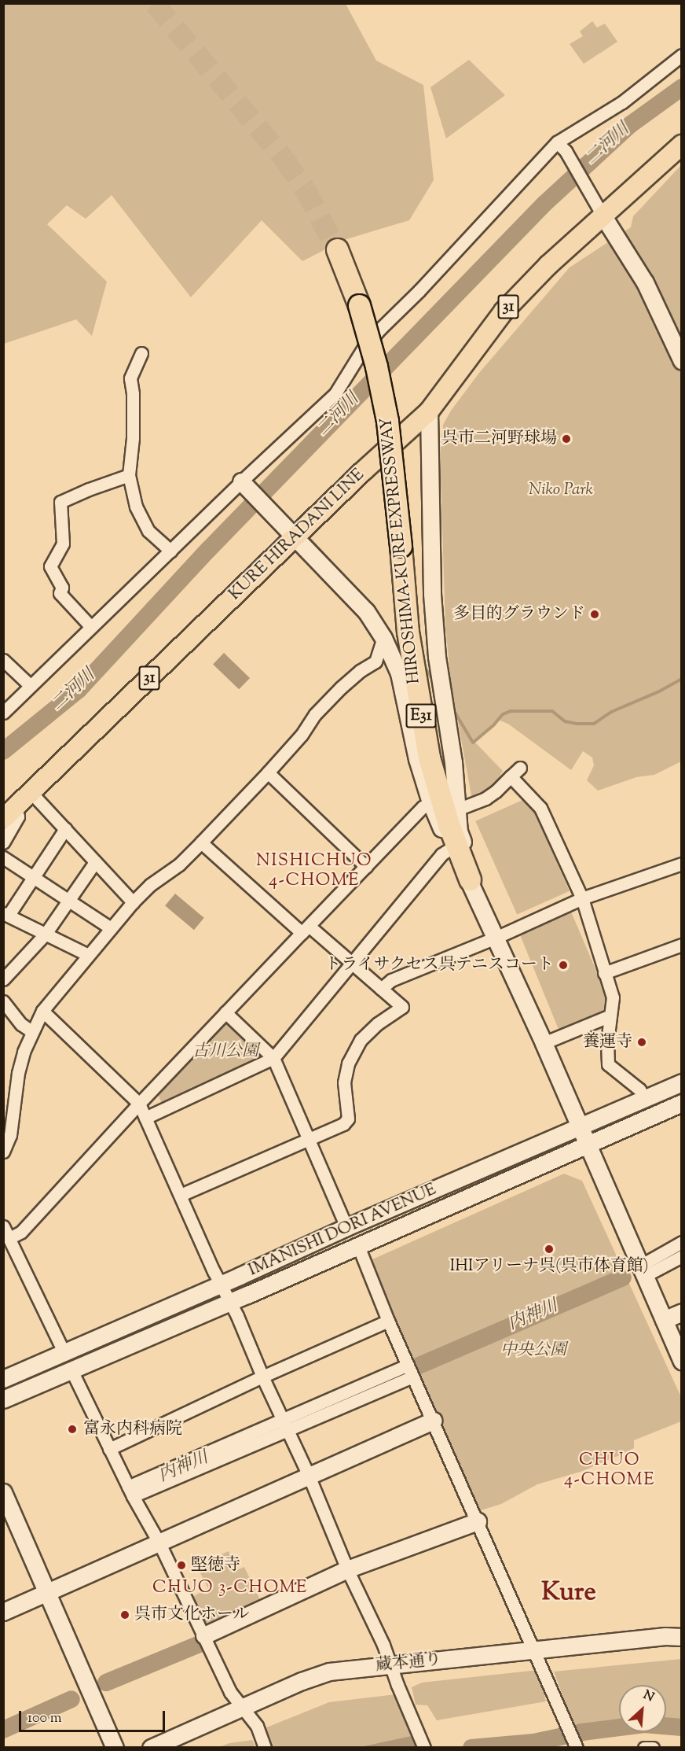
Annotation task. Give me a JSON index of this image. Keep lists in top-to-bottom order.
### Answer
{
  "streets": {
    "highway": ["HIROSHIMA-KURE EXPRESSWAY", "E31"],
    "main road": ["31", "KURE HIRADANI LINE"],
    "street": ["IMANISHI DORI AVENUE", "蔵本通り"]
  },
  "districts": [
    "NISHICHUO 4-CHOME",
    "CHUO 4-CHOME",
    "CHUO 3-CHOME",
    "Kure"
  ],
  "water": ["二河川", "内神川"],
  "parks": ["Niko Park", "古川公園", "中央公園"],
  "places": [
    "呉市二河野球場",
    "多目的グラウンド",
    "トライサクセス呉テニスコート",
    "養運寺",
    "IHIアリーナ呉(呉市体育館)",
    "富永内科病院",
    "堅徳寺",
    "呉市文化ホール"
  ],
  "scale_bar": "100 m",
  "north": "top right"
}
